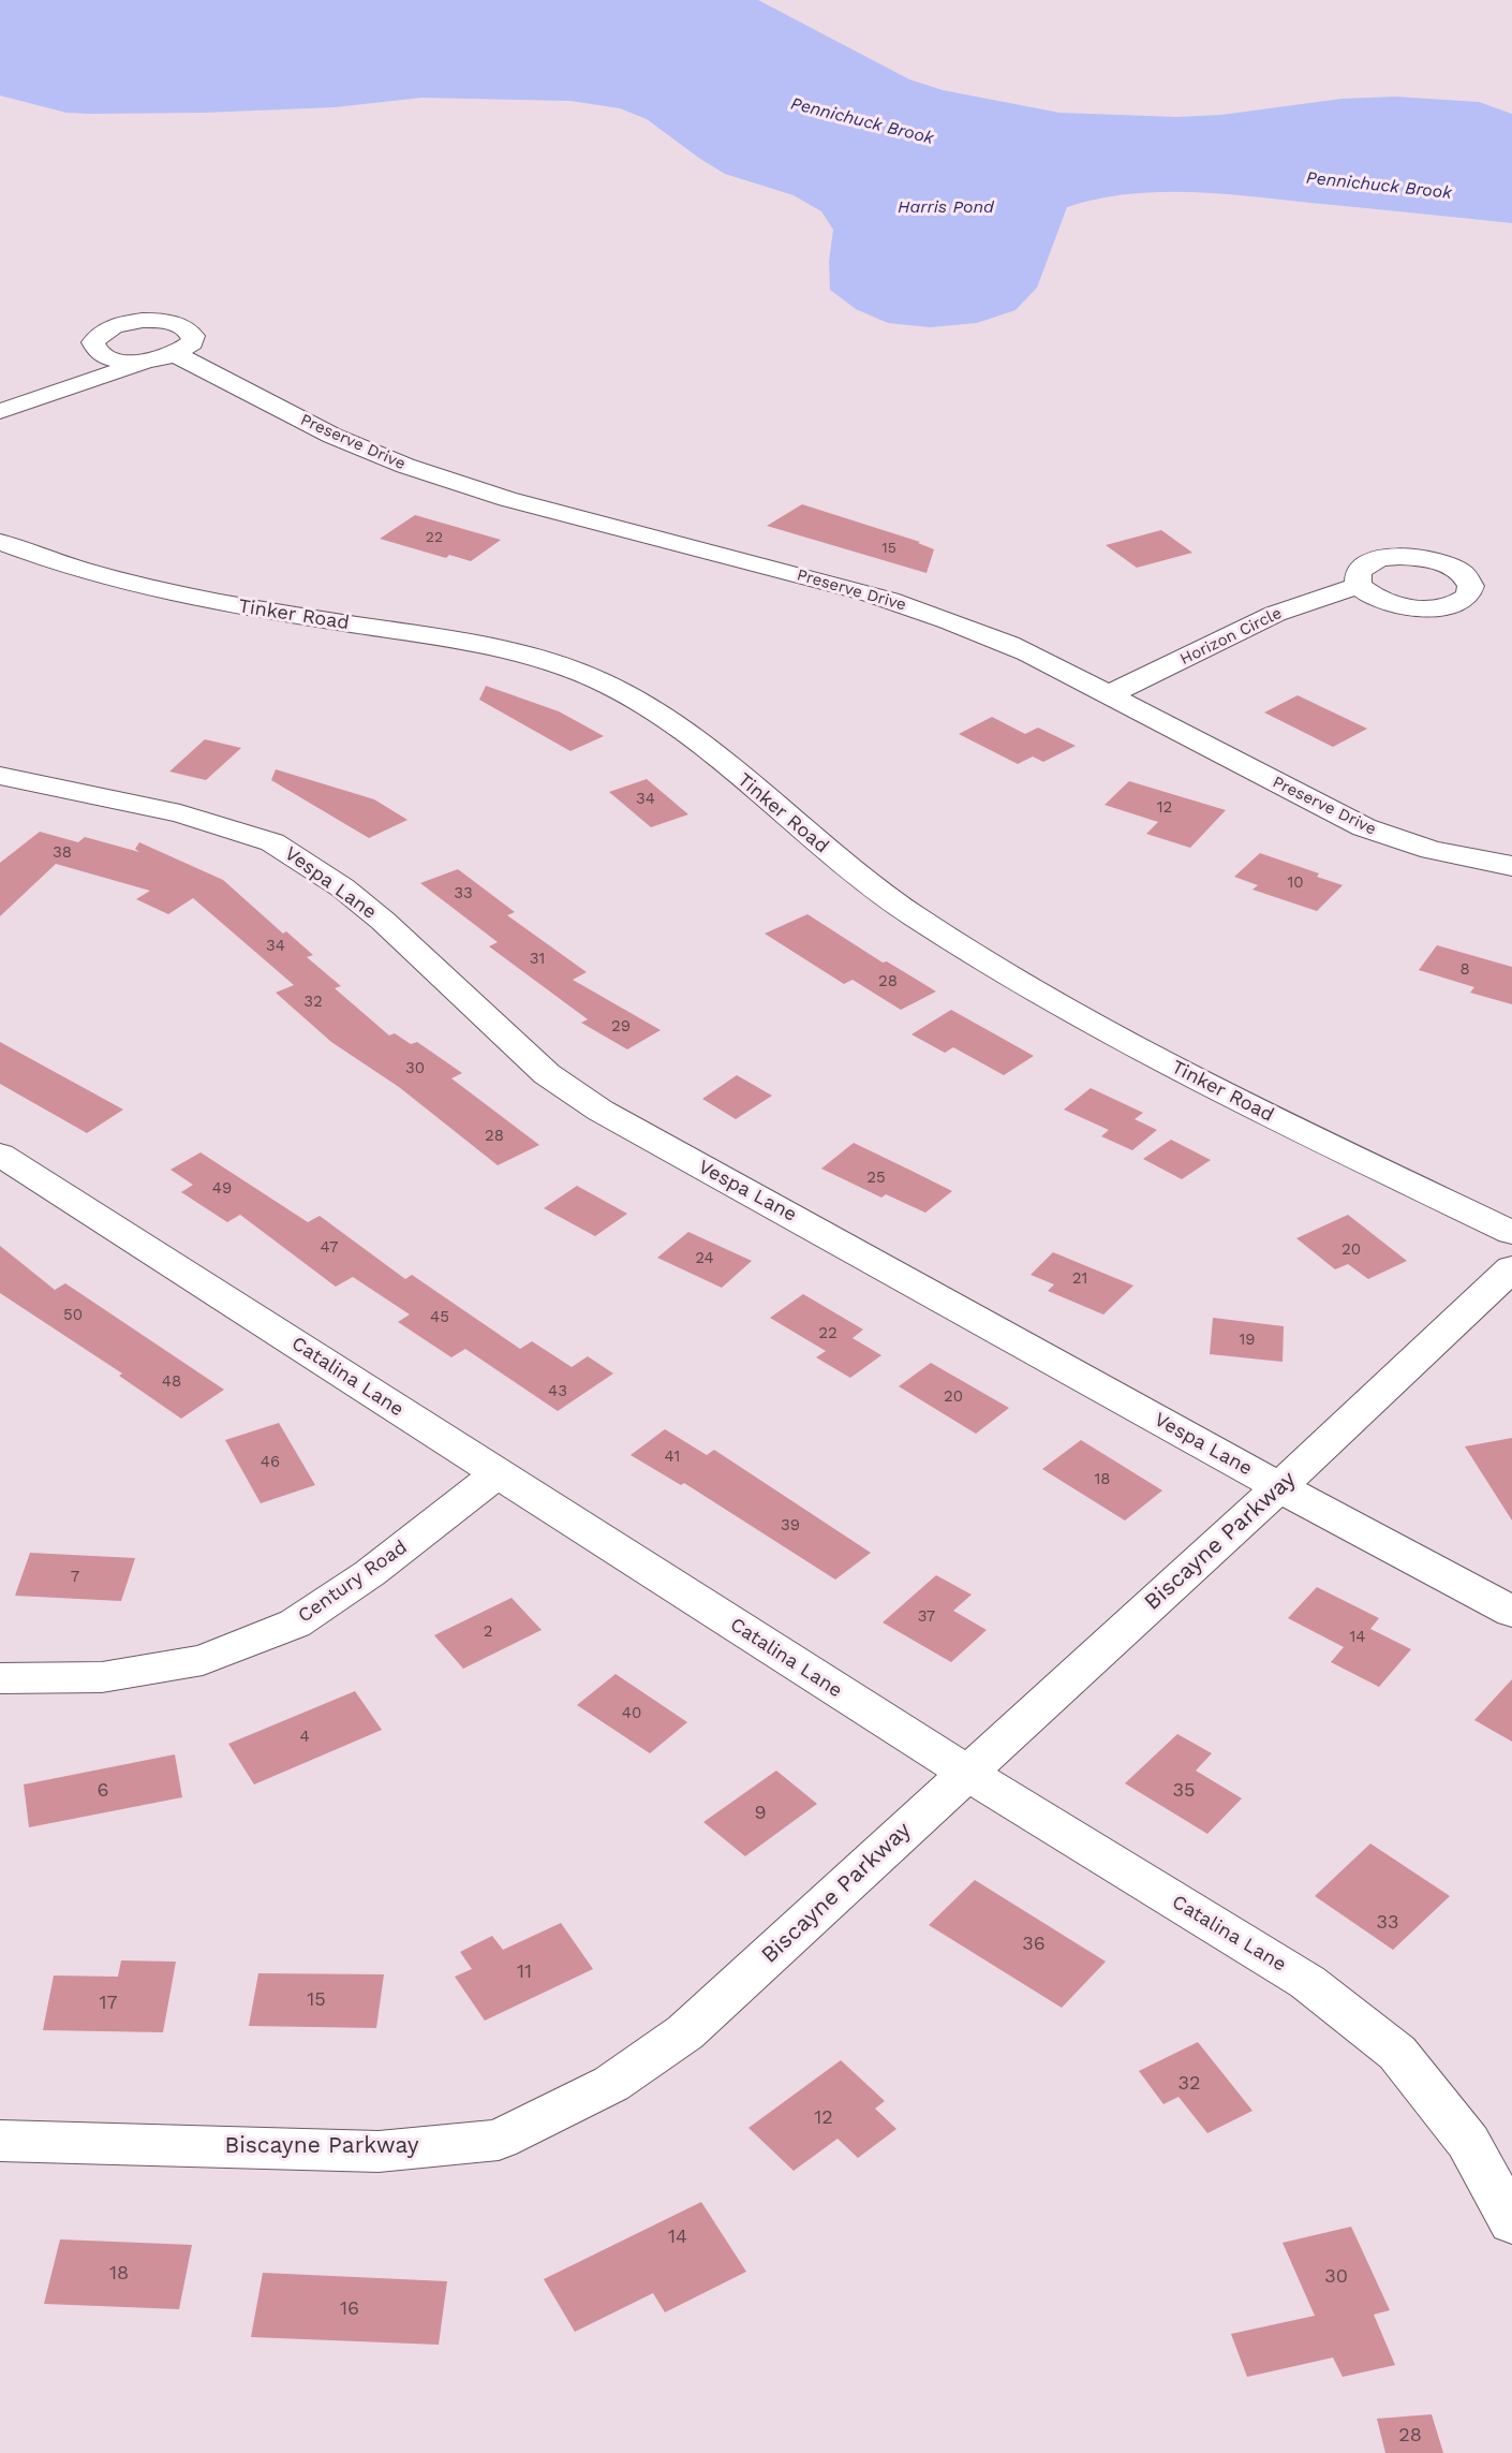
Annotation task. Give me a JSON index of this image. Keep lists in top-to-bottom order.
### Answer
{
  "streets": {
    "street": [
      "Preserve Drive",
      "Tinker Road",
      "Horizon Circle",
      "Vespa Lane",
      "Catalina Lane",
      "Biscayne Parkway",
      "Century Road"
    ]
  },
  "crossings": [
    ["Preserve Drive", "Horizon Circle"],
    ["Vespa Lane", "Biscayne Parkway"],
    ["Catalina Lane", "Biscayne Parkway"],
    ["Catalina Lane", "Century Road"]
  ],
  "water": ["Pennichuck Brook", "Harris Pond"],
  "house_numbers": [
    "22",
    "15",
    "34",
    "12",
    "38",
    "10",
    "33",
    "34",
    "31",
    "8",
    "28",
    "32",
    "29",
    "30",
    "28",
    "25",
    "49",
    "47",
    "20",
    "24",
    "21",
    "50",
    "45",
    "22",
    "19",
    "48",
    "43",
    "20",
    "41",
    "46",
    "18",
    "39",
    "7",
    "37",
    "2",
    "14",
    "40",
    "4",
    "6",
    "35",
    "9",
    "33",
    "36",
    "11",
    "15",
    "17",
    "32",
    "12",
    "14",
    "18",
    "30",
    "16",
    "28"
  ]
}
